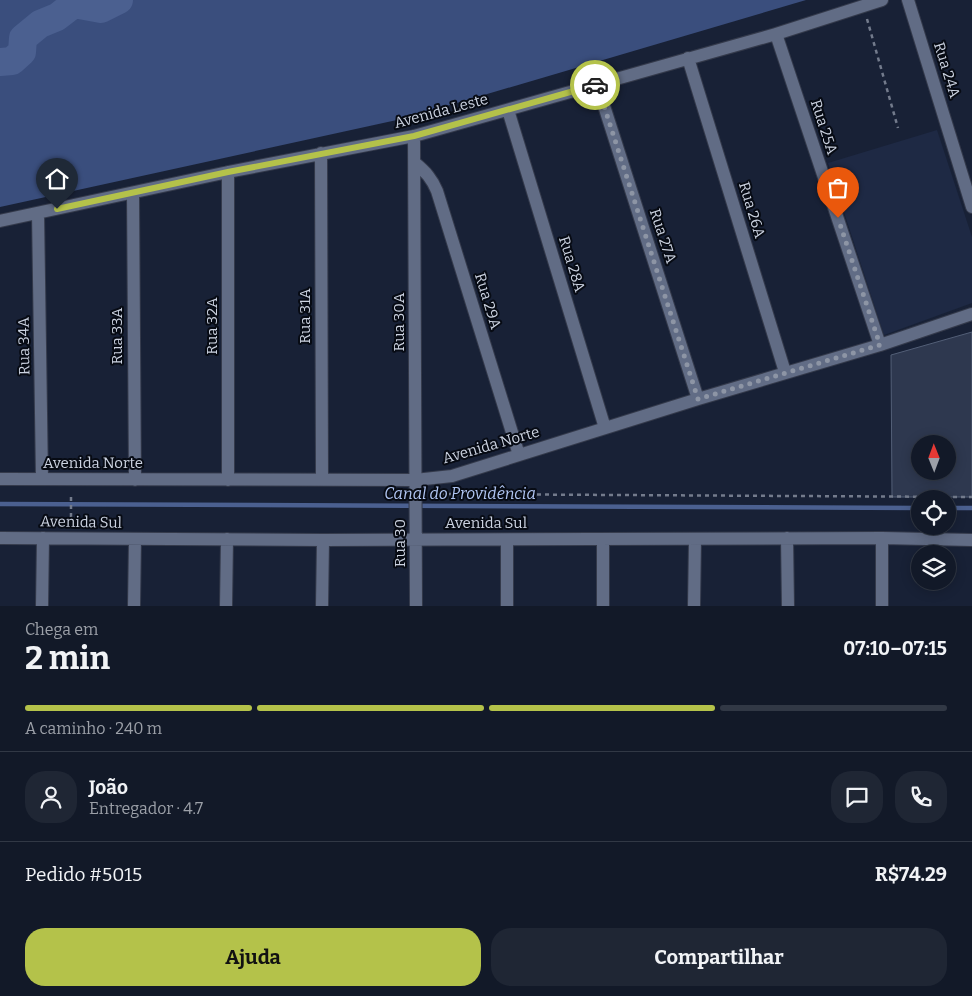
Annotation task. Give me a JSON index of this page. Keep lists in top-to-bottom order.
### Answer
{
  "streets": {
    "street": [
      "Rua 24A",
      "Avenida Leste",
      "Rua 25A",
      "Rua 26A",
      "Rua 27A",
      "Rua 28A",
      "Rua 29A",
      "Rua 31A",
      "Rua 30A",
      "Rua 32A",
      "Rua 33A",
      "Rua 34A",
      "Avenida Norte",
      "Avenida Sul",
      "Rua 30"
    ]
  },
  "crossings": [
    ["Avenida Leste", "Rua 25A"],
    ["Avenida Leste", "Rua 26A"],
    ["Avenida Leste", "Rua 27A"],
    ["Avenida Leste", "Rua 28A"],
    ["Avenida Leste", "Rua 31A"],
    ["Avenida Leste", "Rua 30A"],
    ["Avenida Leste", "Rua 32A"],
    ["Avenida Leste", "Rua 33A"],
    ["Avenida Leste", "Rua 34A"],
    ["Rua 25A", "Avenida Norte"],
    ["Rua 26A", "Avenida Norte"],
    ["Rua 27A", "Avenida Norte"],
    ["Rua 28A", "Avenida Norte"],
    ["Rua 29A", "Rua 30A"],
    ["Rua 29A", "Avenida Norte"],
    ["Rua 31A", "Avenida Norte"],
    ["Rua 30A", "Avenida Norte"],
    ["Rua 30A", "Rua 30"],
    ["Rua 32A", "Avenida Norte"],
    ["Rua 33A", "Avenida Norte"],
    ["Rua 34A", "Avenida Norte"],
    ["Avenida Norte", "Rua 30"],
    ["Avenida Sul", "Rua 30"]
  ],
  "water": ["Canal do Providência"],
  "north": "top",
  "page": {
    "heading": ["2 min", "Chega em", "07:10–07:15"],
    "panel": [
      "João",
      "Entregador · 4.7",
      "Pedido #5015",
      "R$74.29"
    ],
    "bar": "A caminho · 240 m",
    "buttons": ["Ajuda", "Compartilhar"]
  }
}
